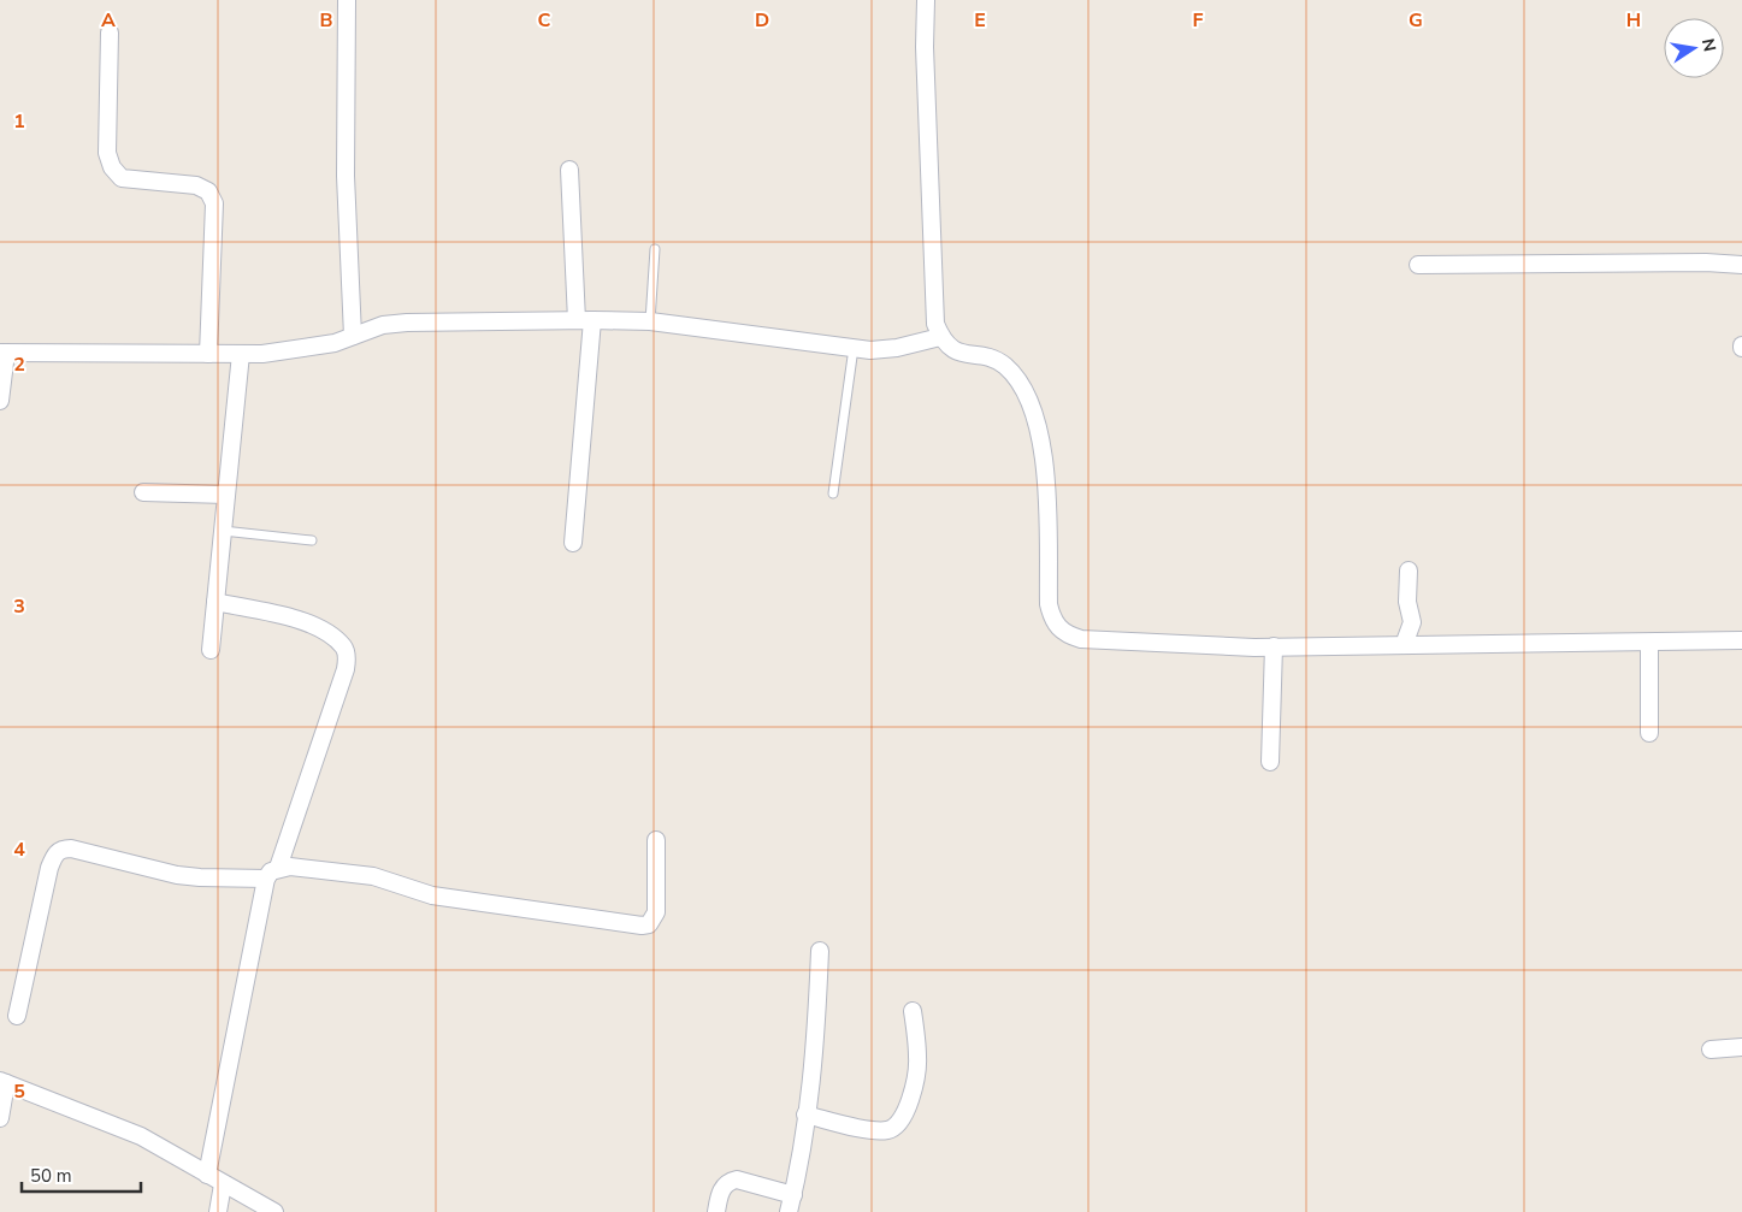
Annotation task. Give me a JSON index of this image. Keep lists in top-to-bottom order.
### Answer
{
  "scale_bar": "50 m",
  "north": "right",
  "grid": {
    "columns": [
      "A",
      "B",
      "C",
      "D",
      "E",
      "F",
      "G",
      "H"
    ],
    "rows": [
      "1",
      "2",
      "3",
      "4",
      "5"
    ]
  }
}
